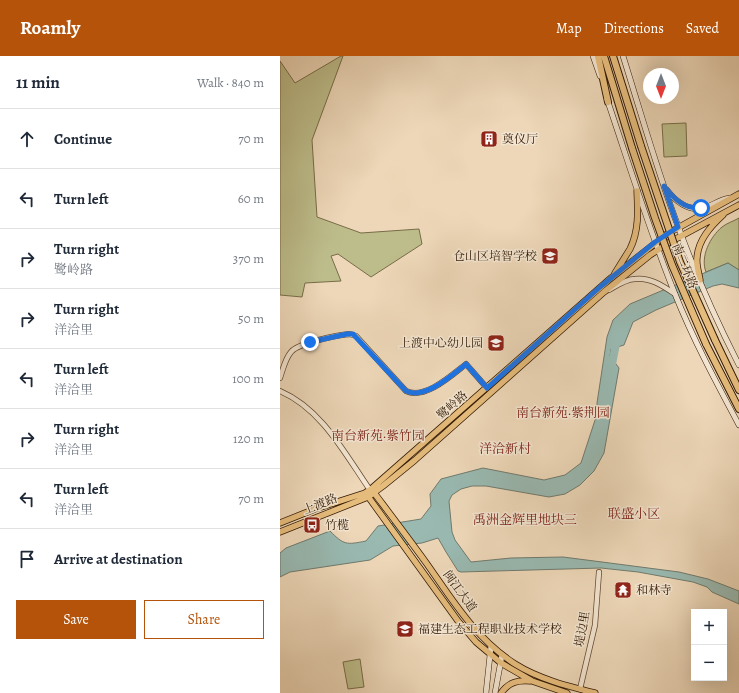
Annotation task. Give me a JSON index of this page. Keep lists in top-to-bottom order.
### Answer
{
  "streets": {
    "highway": ["南二环路"],
    "main road": ["鹭岭路", "上渡路", "闽江大道"],
    "street": ["堤边里"]
  },
  "crossings": [
    ["鹭岭路", "上渡路"],
    ["鹭岭路", "闽江大道"],
    ["上渡路", "闽江大道"],
    ["闽江大道", "堤边里"]
  ],
  "districts": [
    "南台新苑·紫荆园",
    "南台新苑·紫竹园",
    "洋洽新村",
    "联盛小区",
    "禹洲金辉里地块三"
  ],
  "places": {
    "building": ["奠仪厅"],
    "school or university": ["仓山区培智学校", "上渡中心幼儿园", "福建生态工程职业技术学校"],
    "bus stop": ["竹榄"],
    "temple": ["和林寺"]
  },
  "north": "bottom",
  "page": {
    "header": "Roamly",
    "nav": ["Map", "Directions", "Saved"],
    "heading": ["11 min", "Walk · 840 m"],
    "list": [
      ["Continue", "70 m"],
      ["Turn left", "60 m"],
      ["Turn right", "鹭岭路", "370 m"],
      ["Turn right", "洋洽里", "50 m"],
      ["Turn left", "洋洽里", "100 m"],
      ["Turn right", "洋洽里", "120 m"],
      ["Turn left", "洋洽里", "70 m"],
      "Arrive at destination"
    ],
    "buttons": ["Save", "Share"],
    "map_buttons": ["+", "−"]
  }
}
